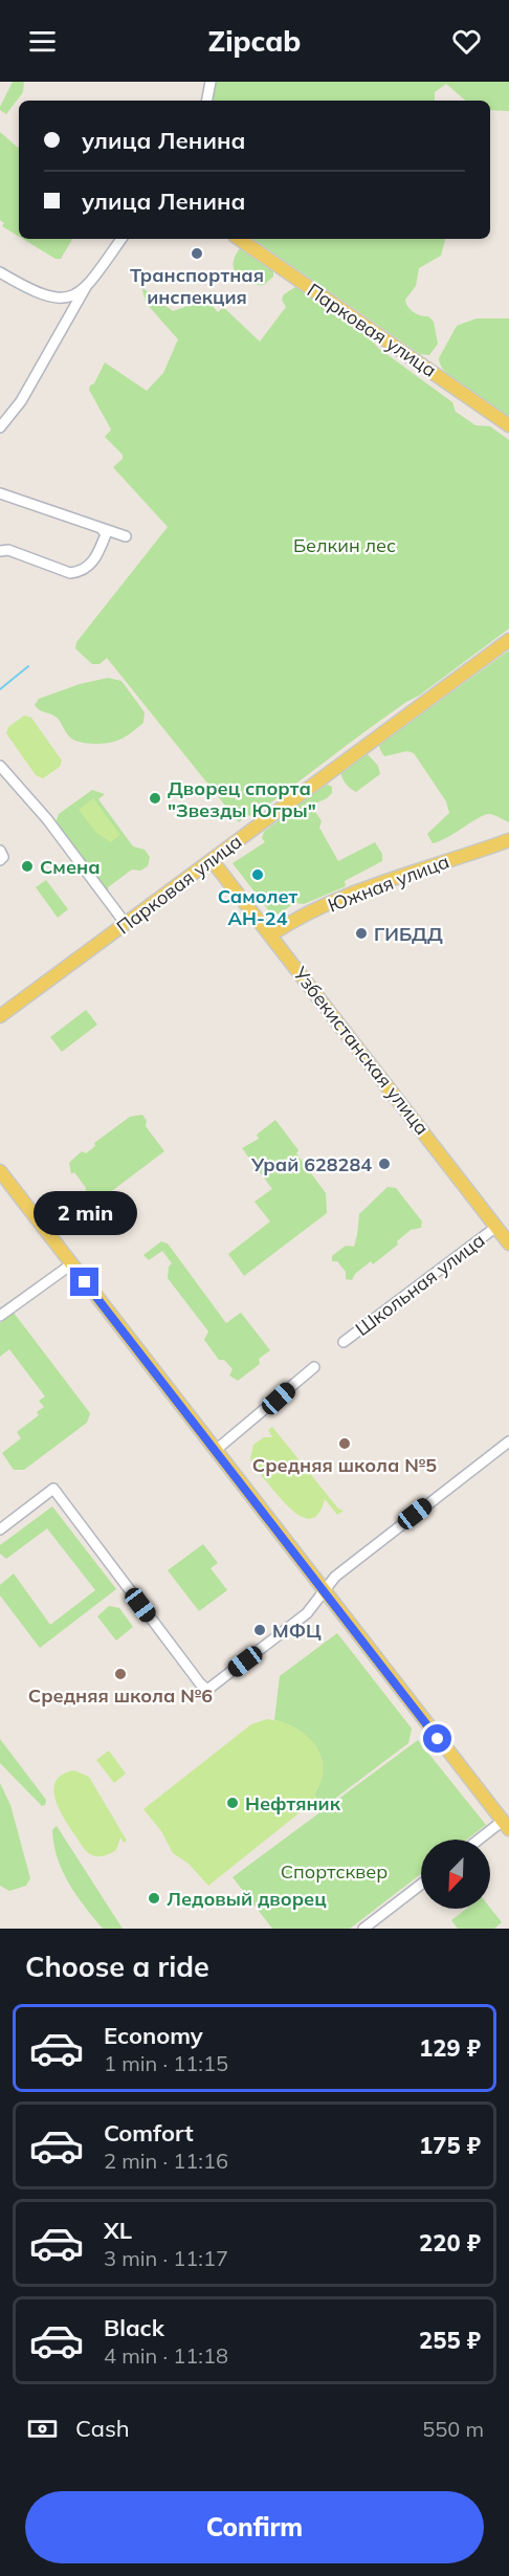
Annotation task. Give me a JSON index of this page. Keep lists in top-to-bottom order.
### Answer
{
  "streets": {
    "main road": ["Парковая улица", "Южная улица", "Узбекистанская улица"],
    "street": ["Школьная улица"]
  },
  "crossings": [
    ["Парковая улица", "Узбекистанская улица"],
    ["Южная улица", "Узбекистанская улица"],
    ["Узбекистанская улица", "Школьная улица"]
  ],
  "parks": ["Белкин лес", "Спортсквер"],
  "places": [
    "Транспортная инспекция",
    "Дворец спорта \"Звезды Югры\"",
    "Смена",
    "Самолет АН-24",
    "ГИБДД",
    "Урай 628284",
    "Средняя школа №5",
    "МФЦ",
    "Средняя школа №6",
    "Нефтяник",
    "Ледовый дворец"
  ],
  "north": "bottom left",
  "page": {
    "header": "Zipcab",
    "banner": ["улица Ленина", "улица Ленина"],
    "bubble": "2 min",
    "heading": "Choose a ride",
    "list": [
      {
        "name": "Economy",
        "note": "1 min · 11:15",
        "value": "129 ₽"
      },
      {
        "name": "Comfort",
        "note": "2 min · 11:16",
        "value": "175 ₽"
      },
      {
        "name": "XL",
        "note": "3 min · 11:17",
        "value": "220 ₽"
      },
      {
        "name": "Black",
        "note": "4 min · 11:18",
        "value": "255 ₽"
      }
    ],
    "pay": ["Cash", "550 m"],
    "buttons": "Confirm"
  }
}
